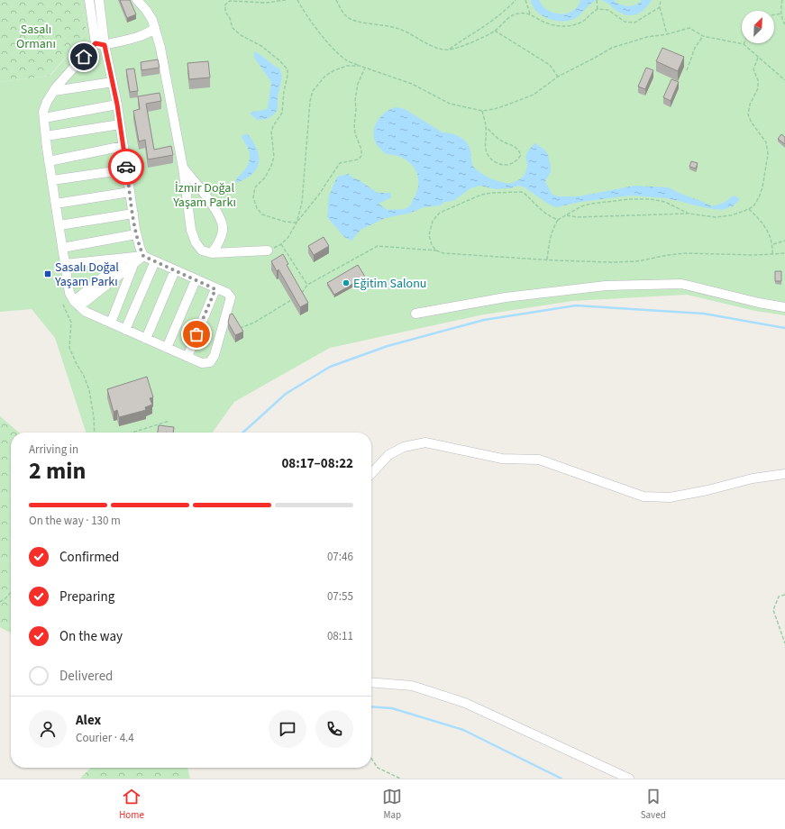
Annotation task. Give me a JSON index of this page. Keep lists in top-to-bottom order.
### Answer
{
  "parks": ["Sasalı Ormanı", "İzmir Doğal Yaşam Parkı"],
  "places": {
    "transit": ["Sasalı Doğal Yaşam Parkı"],
    "other": ["Eğitim Salonu"]
  },
  "north": "top right",
  "page": {
    "heading": ["2 min", "Arriving in", "08:17–08:22"],
    "panel": ["Alex", "Courier · 4.4"],
    "bar": "On the way · 130 m",
    "list": [
      ["Confirmed", "07:46"],
      ["Preparing", "07:55"],
      ["On the way", "08:11"],
      "Delivered"
    ],
    "tabs": ["Home", "Map", "Saved"]
  }
}
